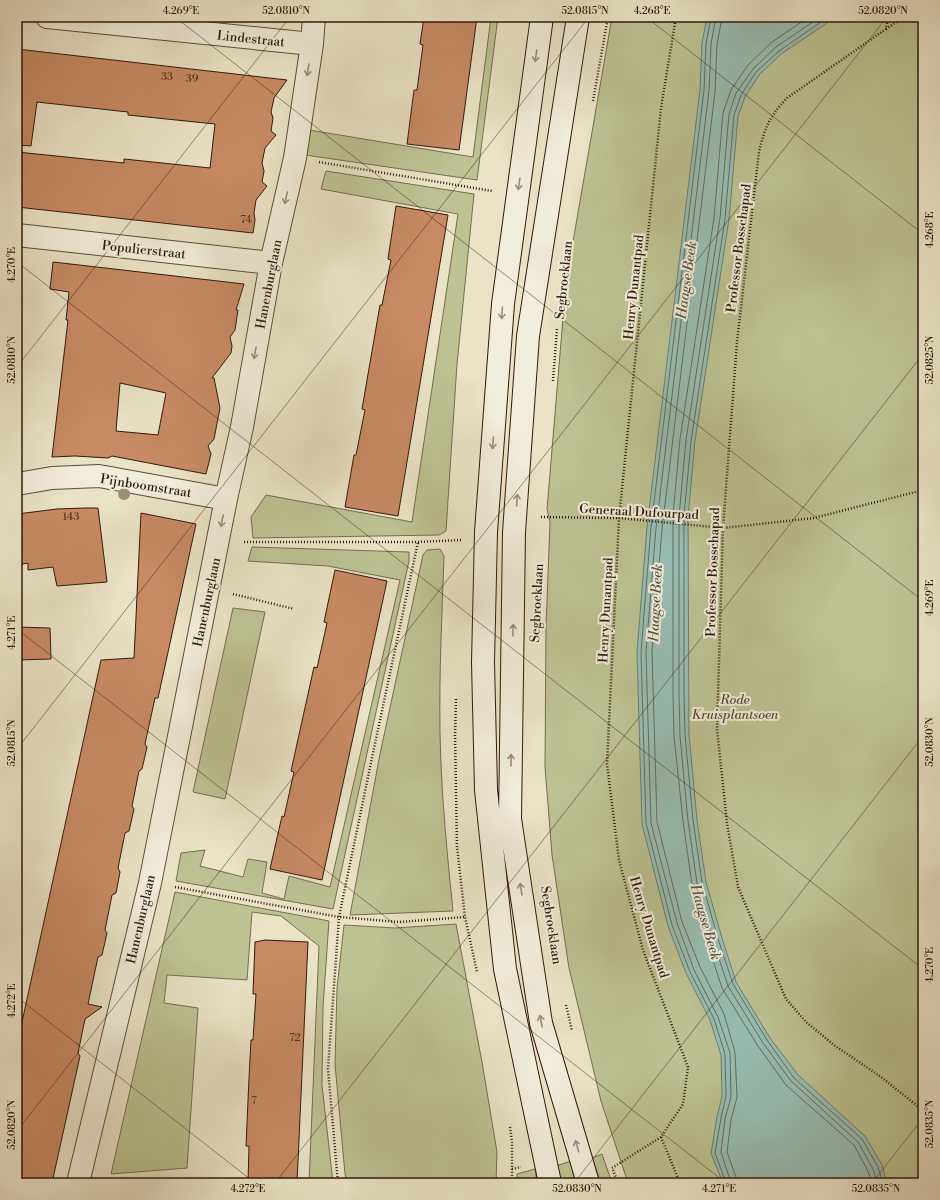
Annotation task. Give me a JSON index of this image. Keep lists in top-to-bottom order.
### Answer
{
  "streets": {
    "main road": [
      "Lindestraat",
      "Populierstraat",
      "Segbroeklaan",
      "Hanenburglaan",
      "Pijnboomstraat"
    ],
    "path": ["Professor Bosschapad", "Henry Dunantpad", "Generaal Dufourpad"]
  },
  "crossings": [
    ["Lindestraat", "Hanenburglaan"],
    ["Professor Bosschapad", "Generaal Dufourpad"],
    ["Populierstraat", "Hanenburglaan"],
    ["Hanenburglaan", "Pijnboomstraat"],
    ["Henry Dunantpad", "Generaal Dufourpad"]
  ],
  "one_way": ["Hanenburglaan"],
  "water": ["Haagse Beek"],
  "parks": ["Rode Kruisplantsoen"],
  "house_numbers": [
    "33",
    "39",
    "74",
    "143",
    "72",
    "7"
  ],
  "coordinates": [
    "4.269°E",
    "52.0810°N",
    "52.0815°N",
    "4.268°E",
    "52.0820°N",
    "4.270°E",
    "52.0825°N",
    "4.271°E",
    "52.0830°N",
    "4.272°E",
    "52.0835°N"
  ]
}
